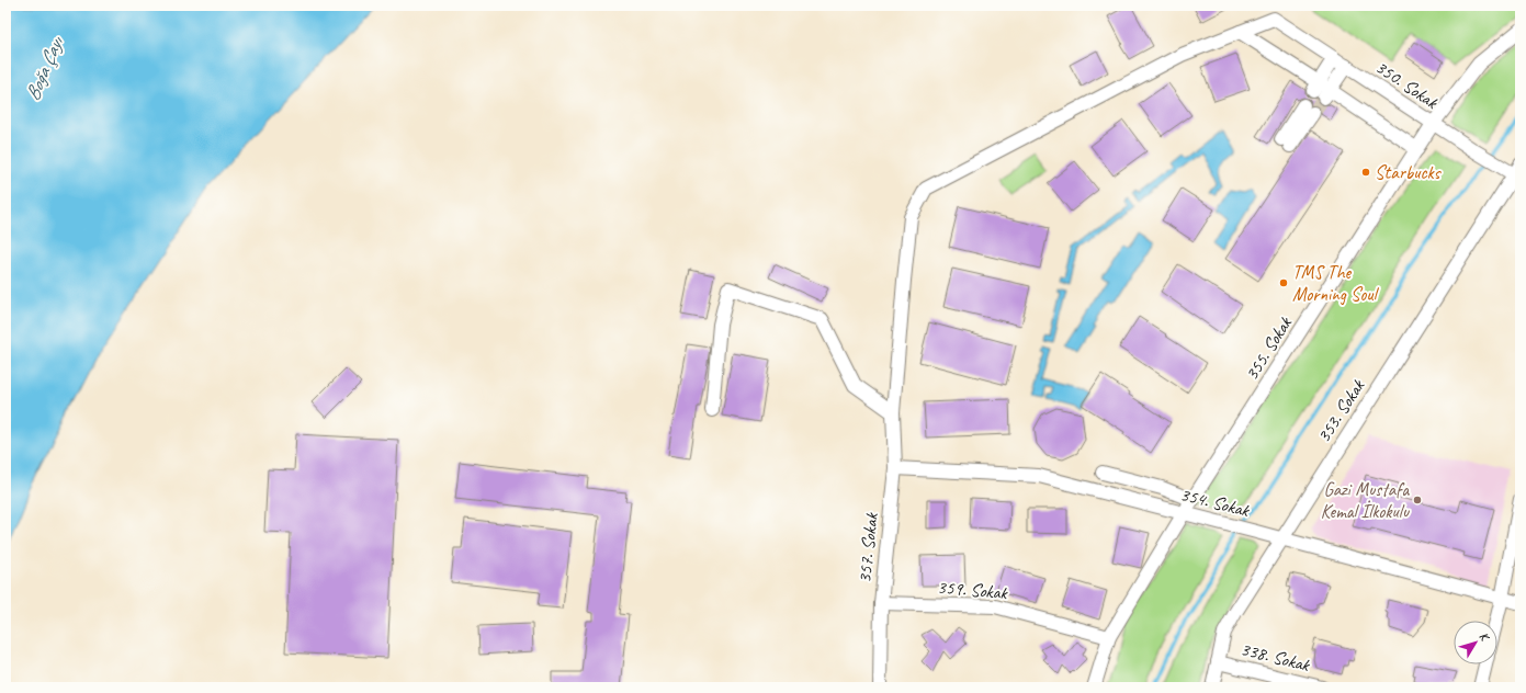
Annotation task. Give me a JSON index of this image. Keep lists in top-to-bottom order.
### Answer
{
  "streets": {
    "street": [
      "350. Sokak",
      "355. Sokak",
      "353. Sokak",
      "354. Sokak",
      "357. Sokak",
      "359. Sokak",
      "338. Sokak"
    ]
  },
  "crossings": [
    ["350. Sokak", "355. Sokak"],
    ["350. Sokak", "353. Sokak"],
    ["350. Sokak", "357. Sokak"],
    ["355. Sokak", "354. Sokak"],
    ["355. Sokak", "359. Sokak"],
    ["353. Sokak", "354. Sokak"],
    ["353. Sokak", "338. Sokak"],
    ["354. Sokak", "357. Sokak"],
    ["357. Sokak", "359. Sokak"]
  ],
  "water": ["Boğa Çayı"],
  "places": ["Starbucks", "TMS The Morning Soul", "Gazi Mustafa Kemal İlkokulu"],
  "north": "top right"
}
